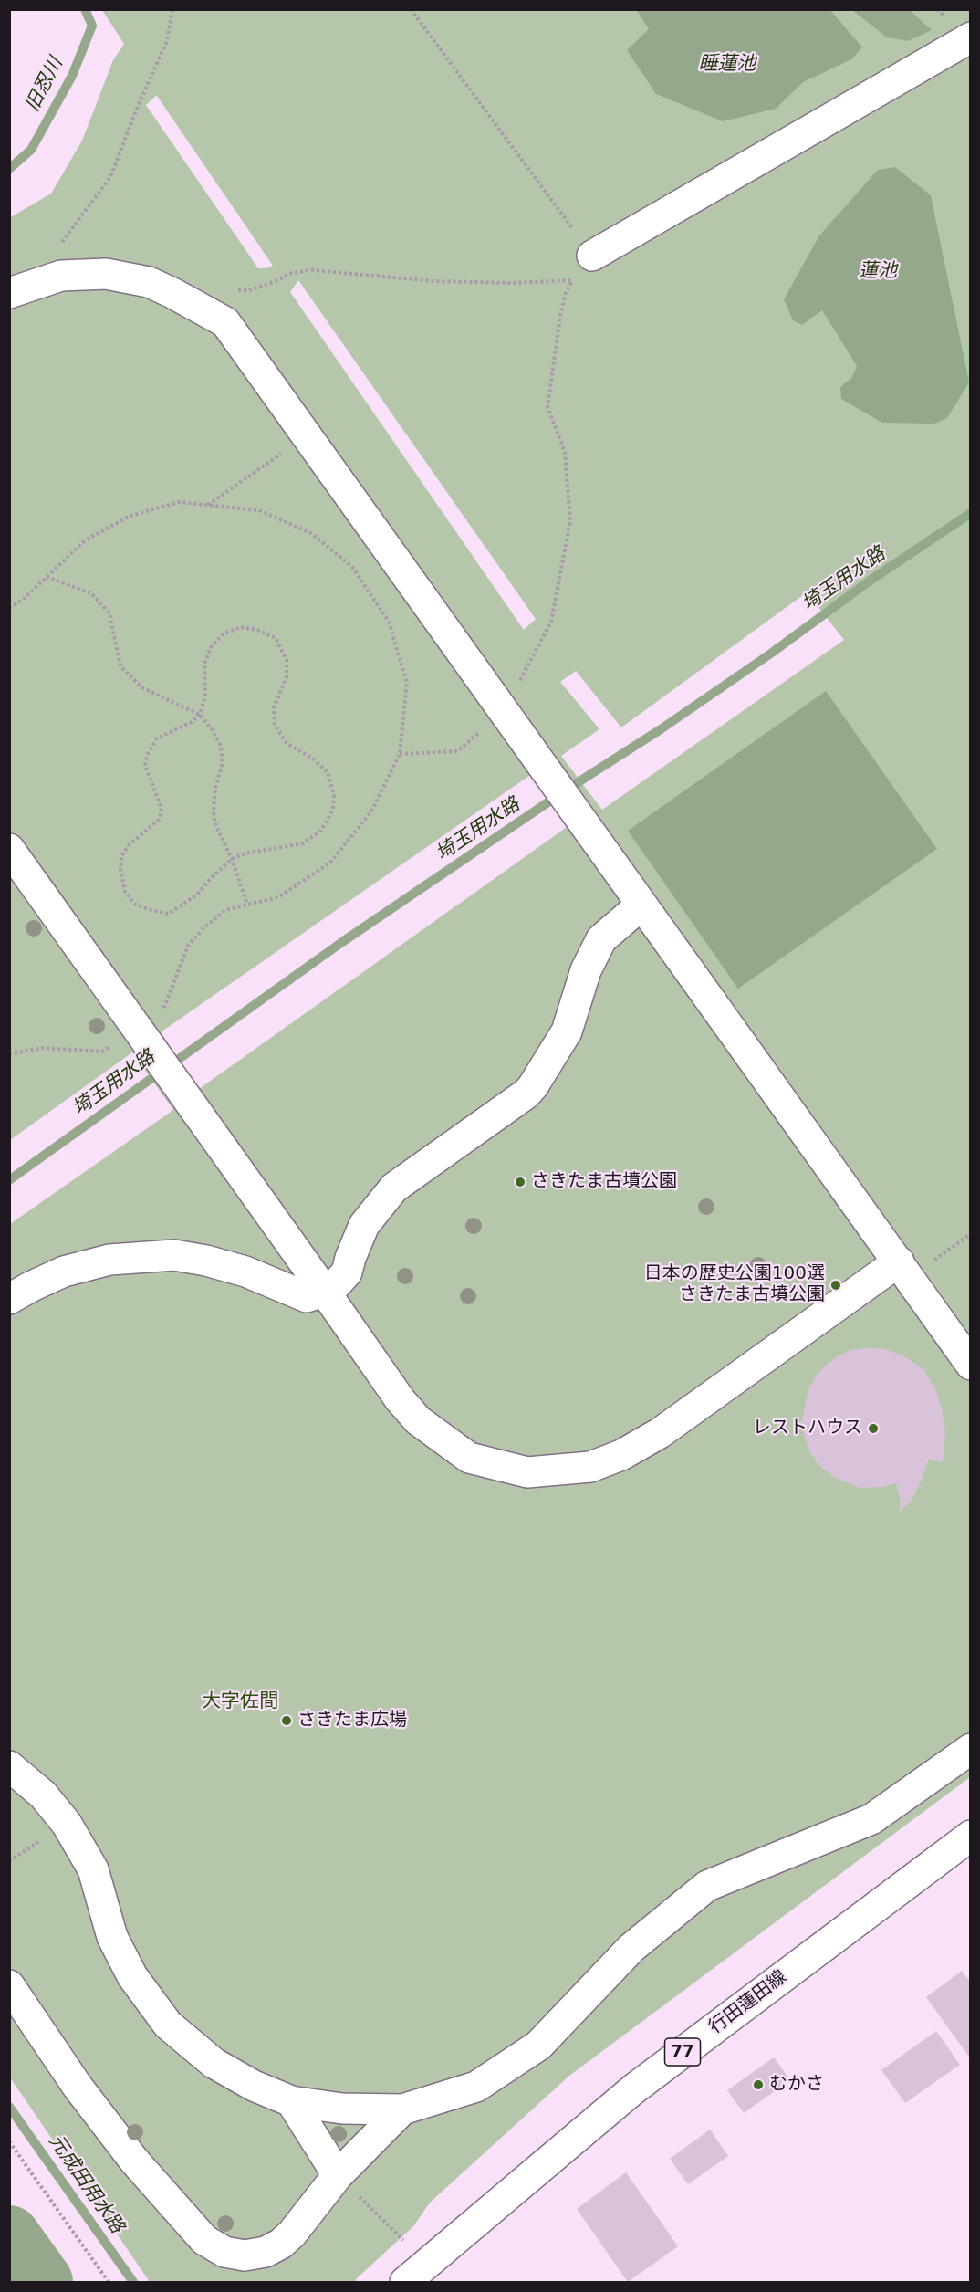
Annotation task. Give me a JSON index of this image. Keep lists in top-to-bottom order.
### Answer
{
  "streets": {
    "street": ["行田蓮田線", "77"]
  },
  "districts": ["大字佐間"],
  "water": [
    "睡蓮池",
    "旧忍川",
    "蓮池",
    "埼玉用水路",
    "元成田用水路"
  ],
  "places": [
    "さきたま古墳公園",
    "日本の歴史公園100選 さきたま古墳公園",
    "レストハウス",
    "さきたま広場",
    "むかさ"
  ]
}
